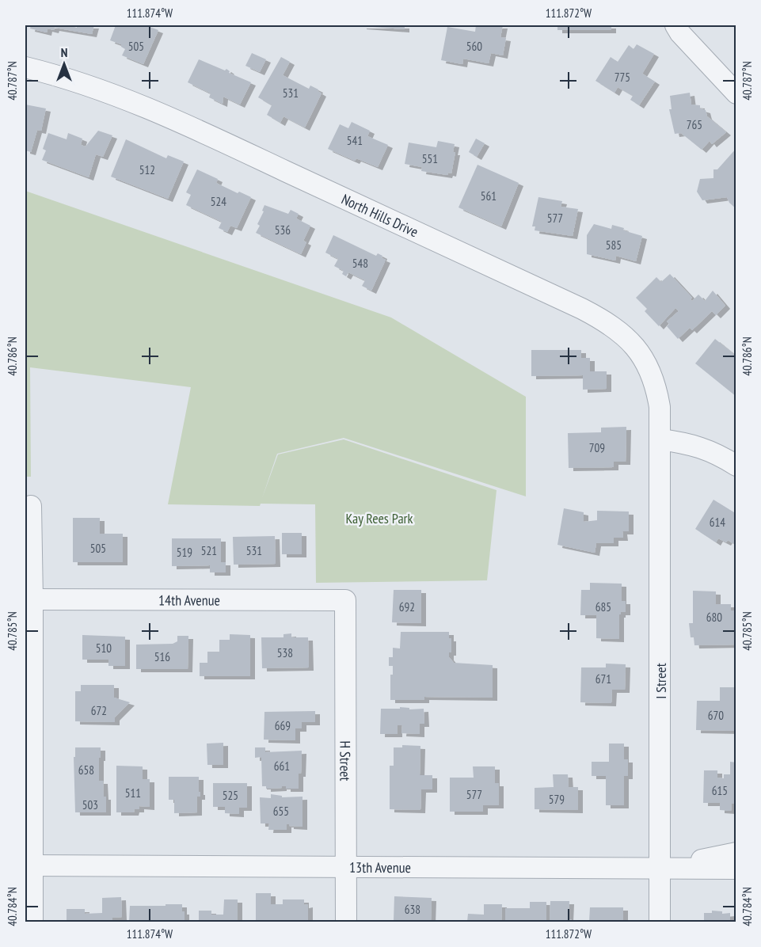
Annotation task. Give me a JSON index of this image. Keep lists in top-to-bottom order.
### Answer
{
  "streets": {
    "street": [
      "North Hills Drive",
      "14th Avenue",
      "I Street",
      "H Street",
      "13th Avenue"
    ]
  },
  "crossings": [
    ["North Hills Drive", "I Street"],
    ["14th Avenue", "H Street"],
    ["I Street", "13th Avenue"],
    ["H Street", "13th Avenue"]
  ],
  "parks": ["Kay Rees Park"],
  "house_numbers": [
    "505",
    "560",
    "775",
    "531",
    "765",
    "541",
    "551",
    "512",
    "561",
    "524",
    "577",
    "536",
    "585",
    "548",
    "709",
    "614",
    "505",
    "521",
    "531",
    "519",
    "692",
    "685",
    "680",
    "510",
    "538",
    "516",
    "671",
    "672",
    "670",
    "669",
    "661",
    "658",
    "615",
    "511",
    "577",
    "525",
    "579",
    "503",
    "655",
    "638"
  ],
  "north": "top",
  "coordinates": [
    "111.874°W",
    "111.872°W",
    "40.787°N",
    "40.786°N",
    "40.785°N",
    "40.784°N"
  ]
}
